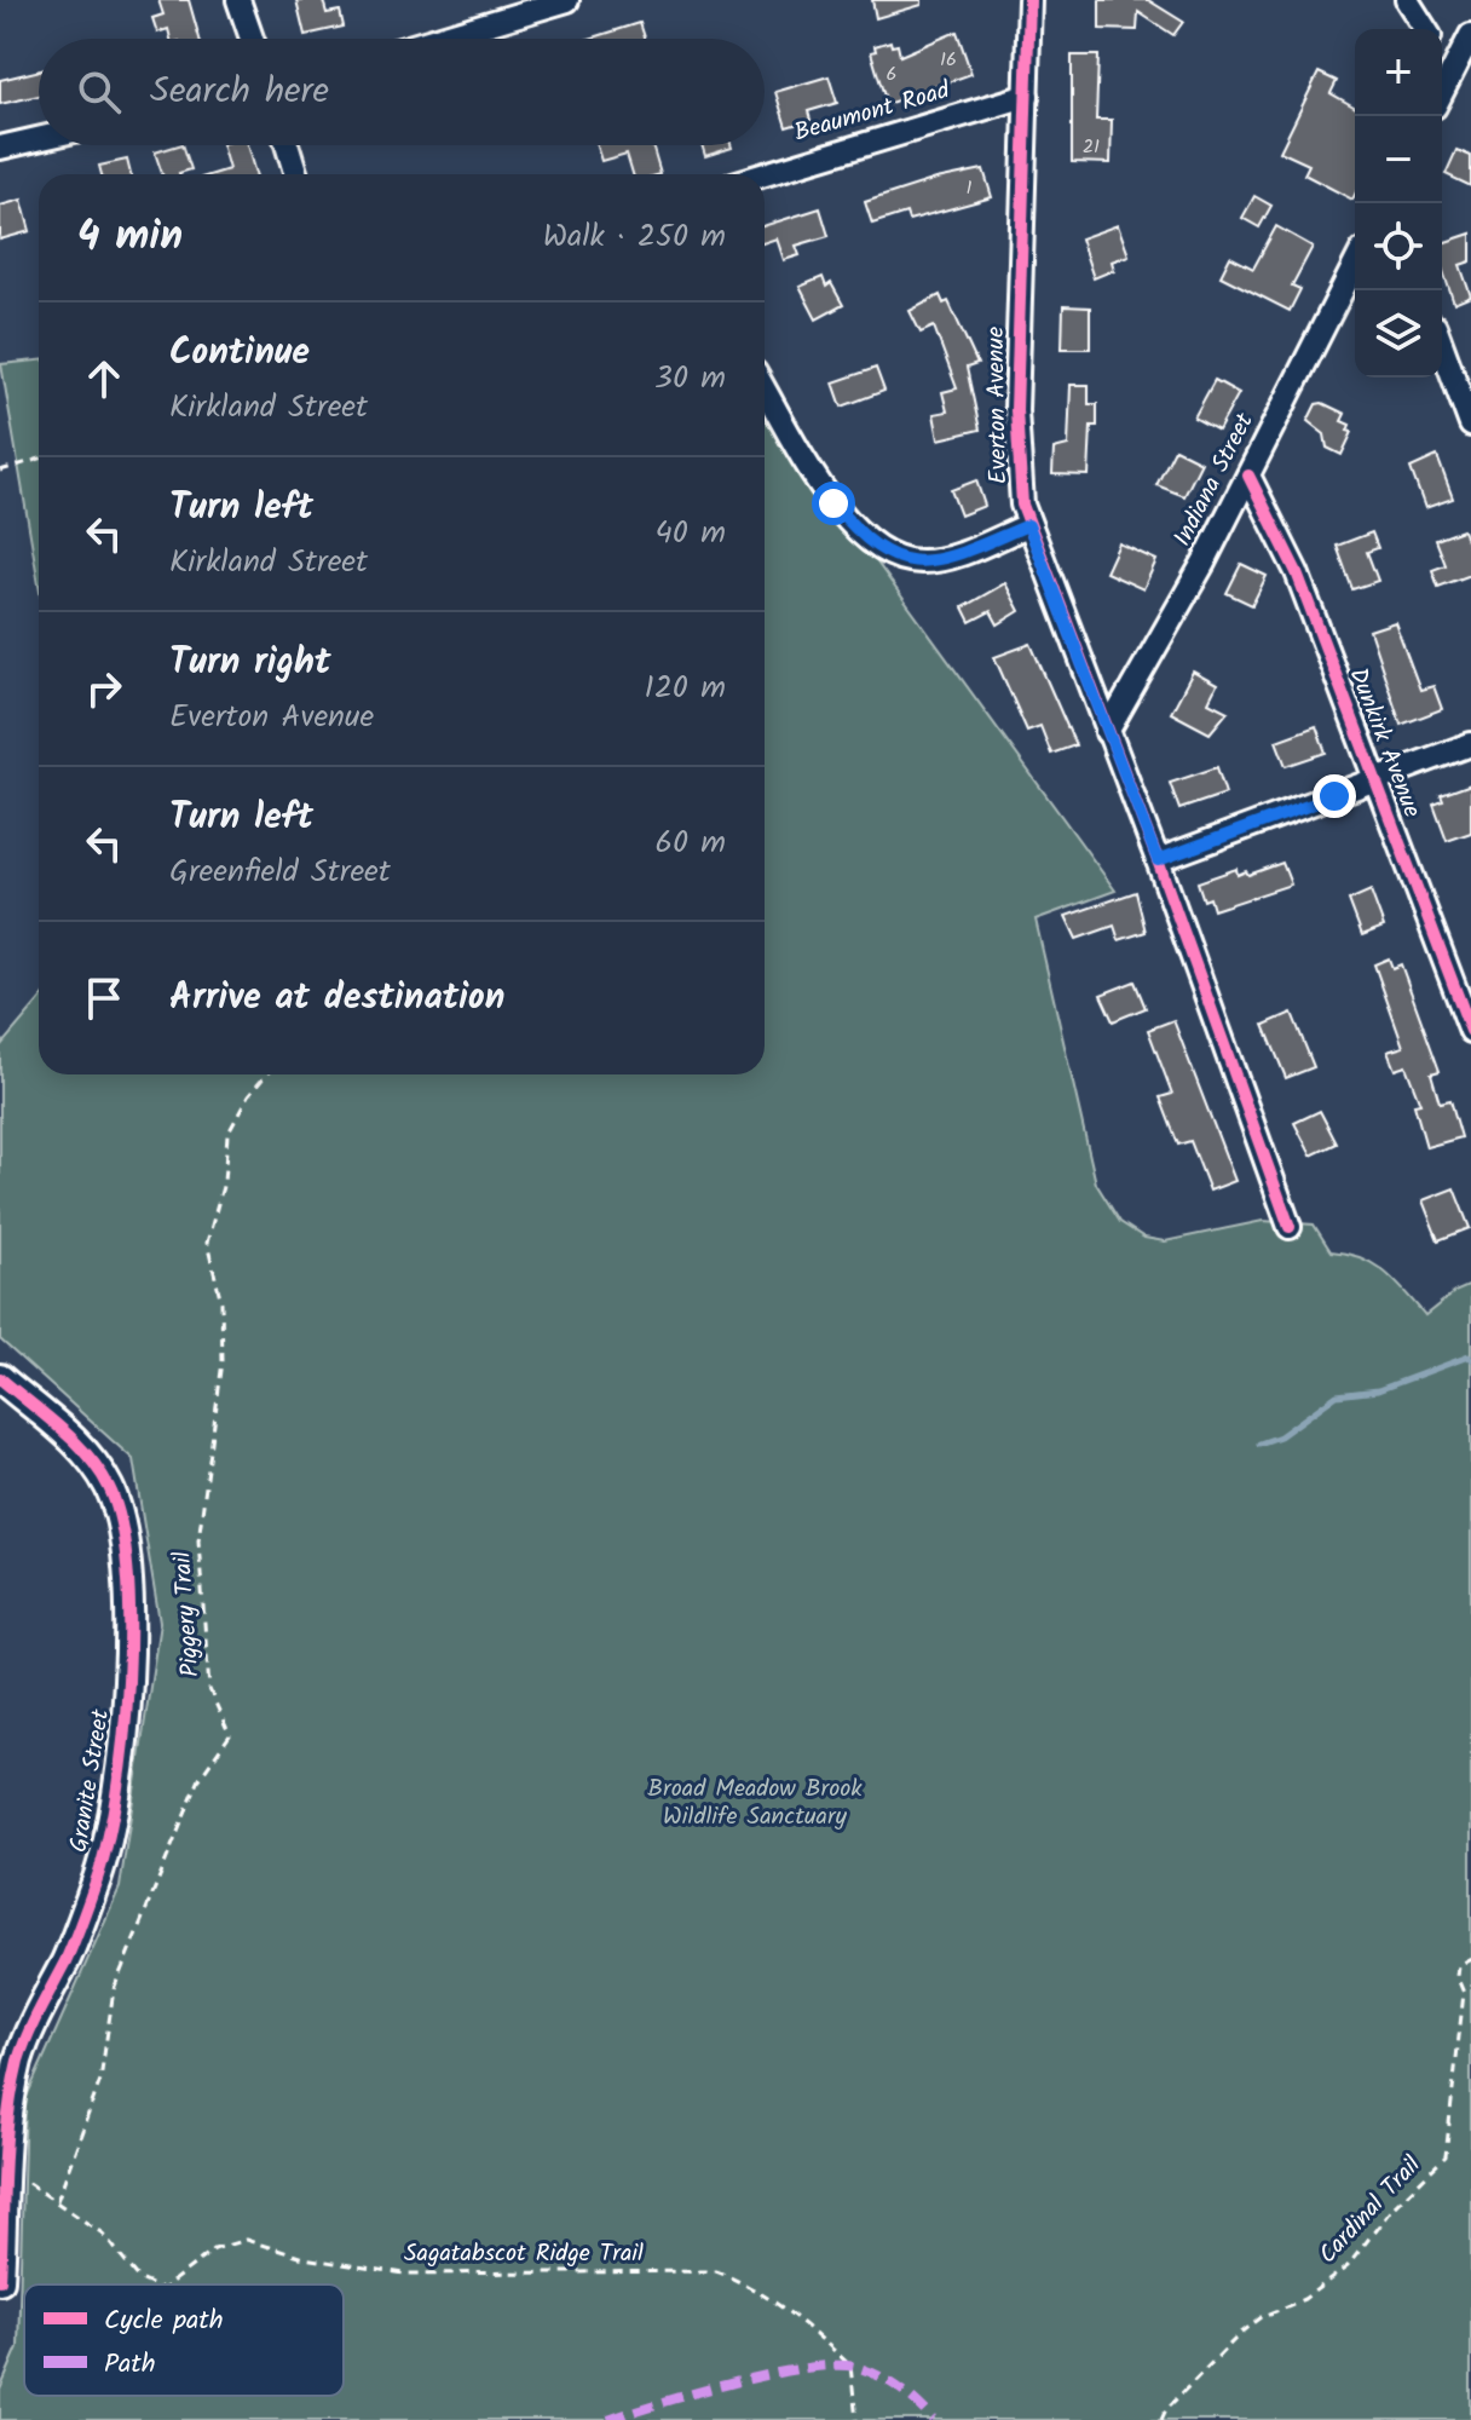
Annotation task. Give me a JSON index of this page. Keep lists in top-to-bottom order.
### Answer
{
  "streets": {
    "street": [
      "Beaumont Road",
      "Everton Avenue",
      "Indiana Street",
      "Dunkirk Avenue",
      "Granite Street"
    ],
    "path": ["Piggery Trail", "Cardinal Trail", "Sagatabscot Ridge Trail"]
  },
  "crossings": [
    ["Beaumont Road", "Everton Avenue"],
    ["Everton Avenue", "Indiana Street"],
    ["Indiana Street", "Dunkirk Avenue"],
    ["Piggery Trail", "Sagatabscot Ridge Trail"],
    ["Granite Street", "Sagatabscot Ridge Trail"]
  ],
  "parks": ["Broad Meadow Brook Wildlife Sanctuary"],
  "house_numbers": [
    "16",
    "6",
    "21",
    "1"
  ],
  "legend": ["Cycle path", "Path"],
  "page": {
    "map_buttons": ["+", "−"],
    "search": "Search here",
    "heading": ["4 min", "Walk · 250 m"],
    "list": [
      ["Continue", "Kirkland Street", "30 m"],
      ["Turn left", "Kirkland Street", "40 m"],
      ["Turn right", "Everton Avenue", "120 m"],
      ["Turn left", "Greenfield Street", "60 m"],
      "Arrive at destination"
    ]
  }
}
